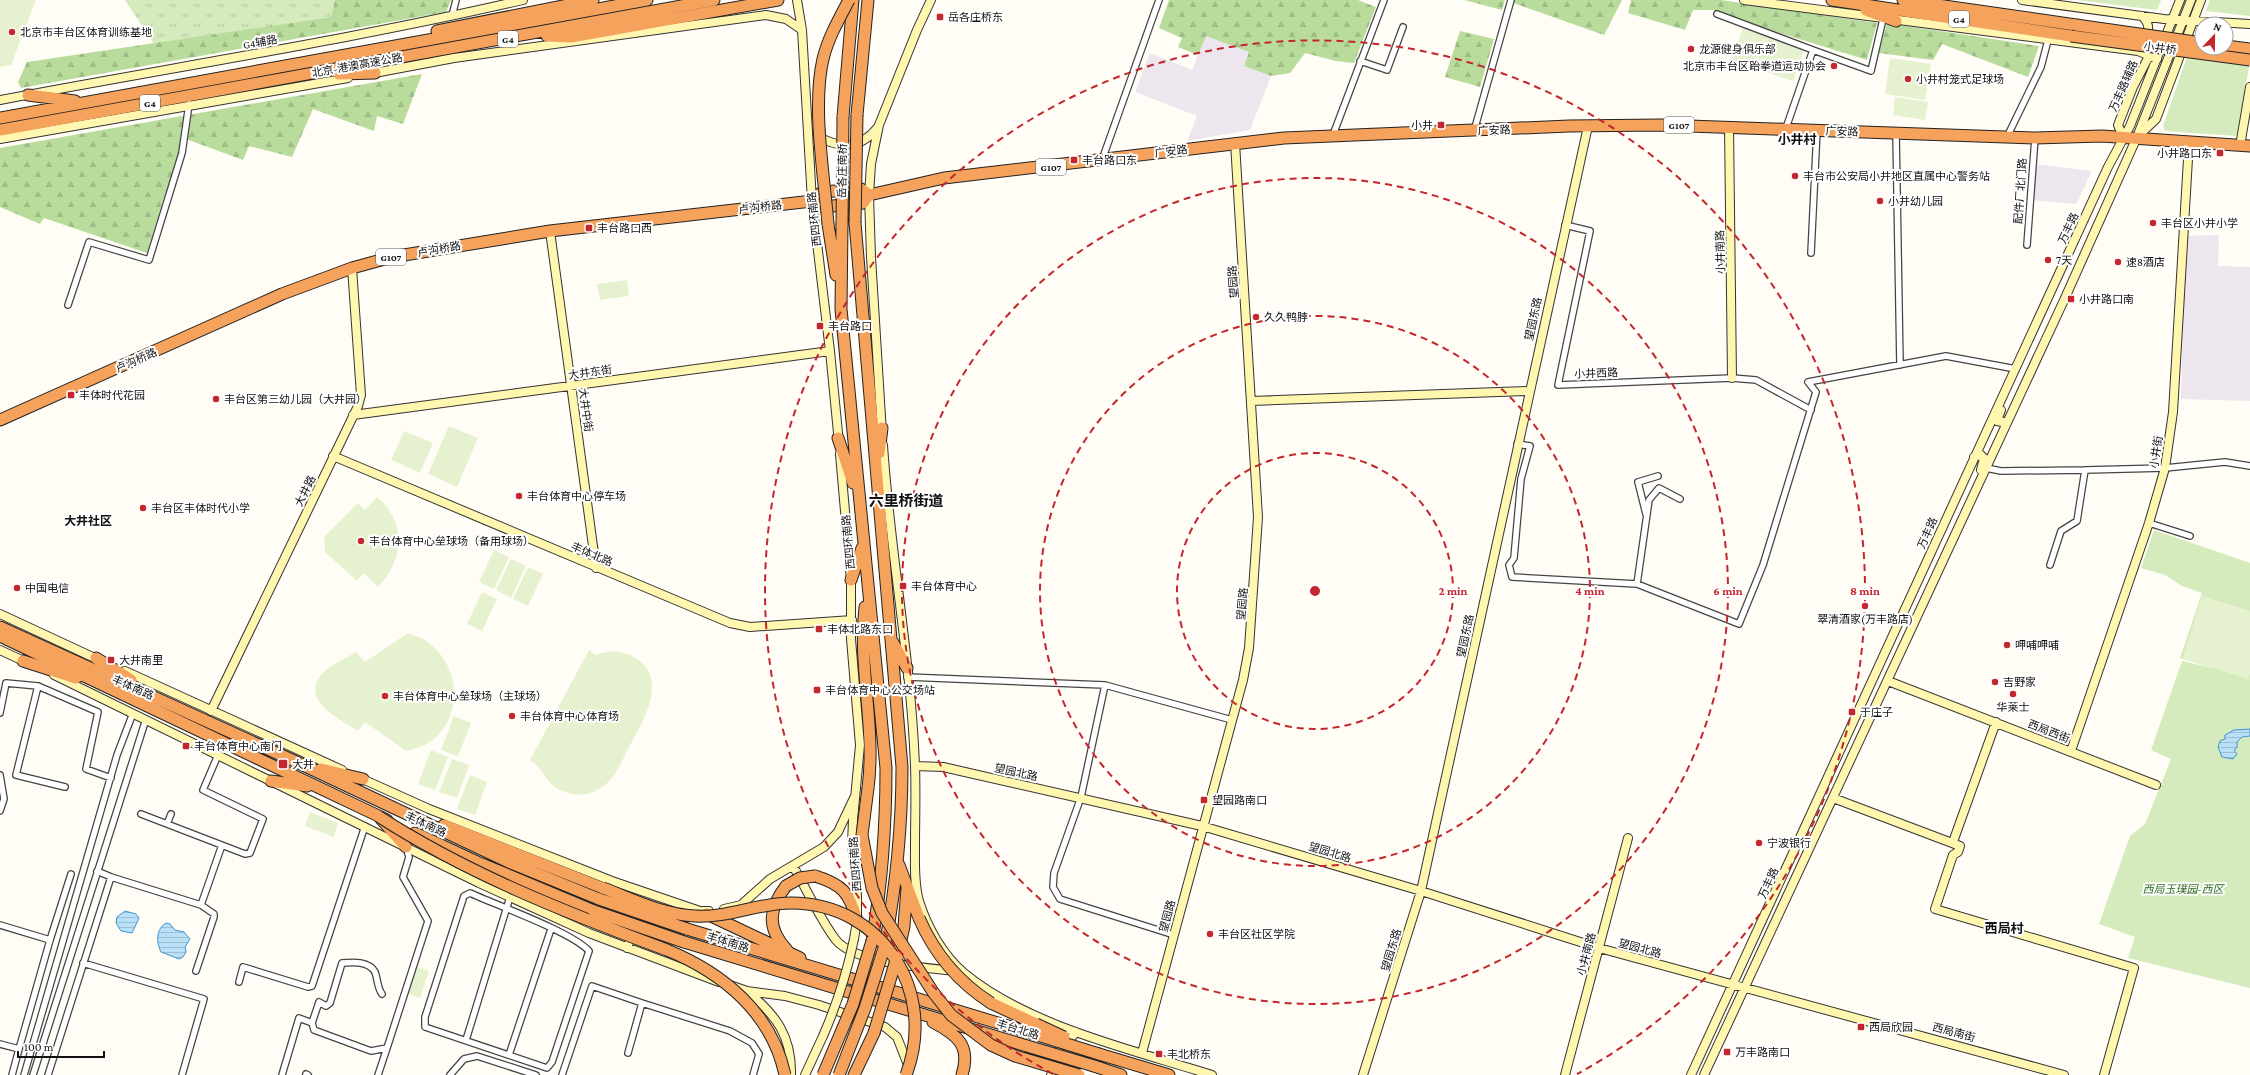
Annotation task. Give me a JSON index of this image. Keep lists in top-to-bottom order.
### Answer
{
  "streets": {
    "highway": [
      "G4",
      "小井桥",
      "北京-港澳高速公路",
      "G107",
      "广安路",
      "岳各庄南桥",
      "卢沟桥路",
      "西四环南路",
      "丰体南路",
      "丰台北路"
    ],
    "street": [
      "G4辅路",
      "万丰路辅路",
      "配件厂北门路",
      "万丰路",
      "小井南路",
      "望园路",
      "望园东路",
      "大井东街",
      "小井西路",
      "大井中街",
      "小井街",
      "大井路",
      "丰体北路",
      "西局西街",
      "望园北路",
      "西局南街"
    ]
  },
  "crossings": [
    ["G4", "小井桥"],
    ["万丰路辅路", "G107"],
    ["万丰路辅路", "广安路"],
    ["万丰路辅路", "万丰路"],
    ["G107", "广安路"],
    ["G107", "卢沟桥路"],
    ["G107", "西四环南路"],
    ["G107", "万丰路"],
    ["G107", "小井街"],
    ["广安路", "配件厂北门路"],
    ["广安路", "万丰路"],
    ["广安路", "小井南路"],
    ["广安路", "望园路"],
    ["广安路", "望园东路"],
    ["岳各庄南桥", "西四环南路"],
    ["卢沟桥路", "西四环南路"],
    ["卢沟桥路", "大井中街"],
    ["卢沟桥路", "大井路"],
    ["西四环南路", "大井东街"],
    ["西四环南路", "丰体北路"],
    ["万丰路", "望园北路"],
    ["小井南路", "小井西路"],
    ["小井南路", "望园北路"],
    ["望园路", "望园北路"],
    ["望园路", "丰台北路"],
    ["望园东路", "小井西路"],
    ["望园东路", "望园北路"],
    ["大井东街", "大井中街"],
    ["大井东街", "大井路"],
    ["大井中街", "丰体北路"],
    ["小井街", "西局西街"],
    ["大井路", "丰体北路"],
    ["大井路", "丰体南路"],
    ["丰体南路", "丰台北路"],
    ["望园北路", "西局南街"]
  ],
  "districts": [
    "小井村",
    "六里桥街道",
    "大井社区",
    "西局村"
  ],
  "parks": ["西局玉璞园-西区"],
  "places": {
    "transit": [
      "岳各庄桥东",
      "小井",
      "小井路口东",
      "丰台路口东",
      "丰台路口西",
      "小井路口南",
      "丰台路口",
      "丰体时代花园",
      "丰台体育中心",
      "丰体北路东口",
      "大井南里",
      "丰台体育中心公交场站",
      "于庄子",
      "丰台体育中心南门",
      "大井",
      "望园路南口",
      "西局欣园",
      "万丰路南口",
      "丰北桥东"
    ],
    "other": [
      "北京市丰台区体育训练基地",
      "龙源健身俱乐部",
      "北京市丰台区跆拳道运动协会",
      "小井村笼式足球场",
      "丰台市公安局小井地区直属中心警务站",
      "小井幼儿园",
      "丰台区小井小学",
      "7天",
      "速8酒店",
      "久久鸭脖",
      "丰台区第三幼儿园（大井园）",
      "丰台体育中心停车场",
      "丰台区丰体时代小学",
      "丰台体育中心垒球场（备用球场）",
      "中国电信",
      "翠清酒家(万丰路店)",
      "呷哺呷哺",
      "吉野家",
      "华莱士",
      "丰台体育中心垒球场（主球场）",
      "丰台体育中心体育场",
      "宁波银行",
      "丰台区社区学院"
    ]
  },
  "scale_bar": "100 m",
  "north": "top",
  "rings": [
    "2 min",
    "4 min",
    "6 min",
    "8 min"
  ]
}
